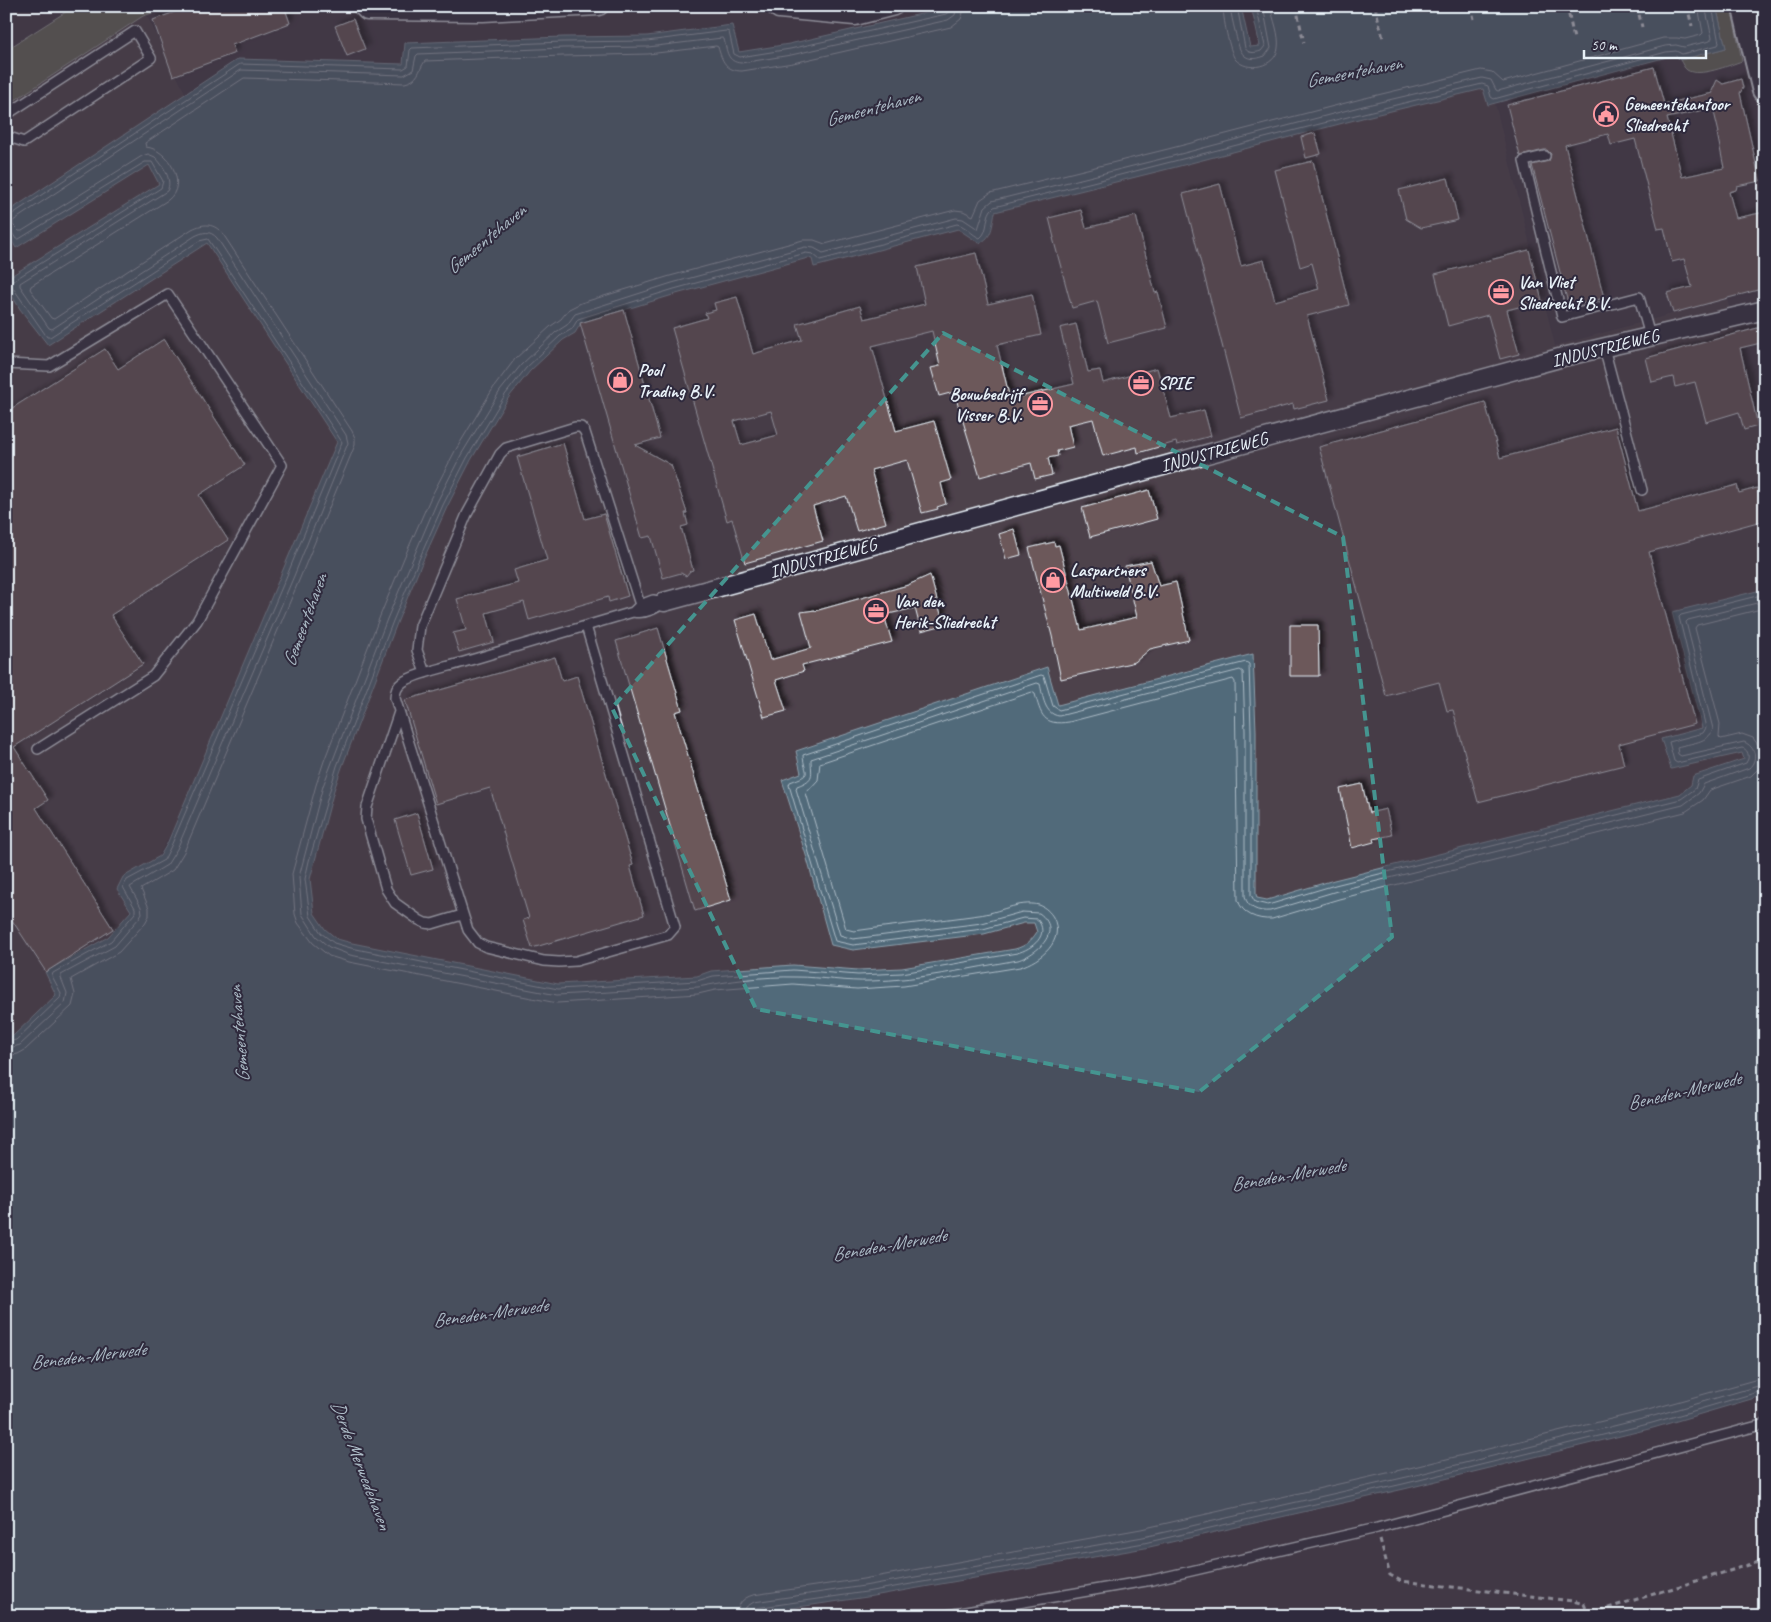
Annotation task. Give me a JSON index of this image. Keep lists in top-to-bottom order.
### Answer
{
  "streets": {
    "street": ["INDUSTRIEWEG"]
  },
  "water": ["Gemeentehaven", "Beneden-Merwede", "Derde Merwedehaven"],
  "places": {
    "public building": ["Gemeentekantoor Sliedrecht"],
    "office": [
      "Van Vliet Sliedrecht B.V.",
      "SPIE",
      "Bouwbedrijf Visser B.V.",
      "Van den Herik-Sliedrecht"
    ],
    "shop": ["Pool Trading B.V.", "Laspartners Multiweld B.V."]
  },
  "scale_bar": "50 m"
}
